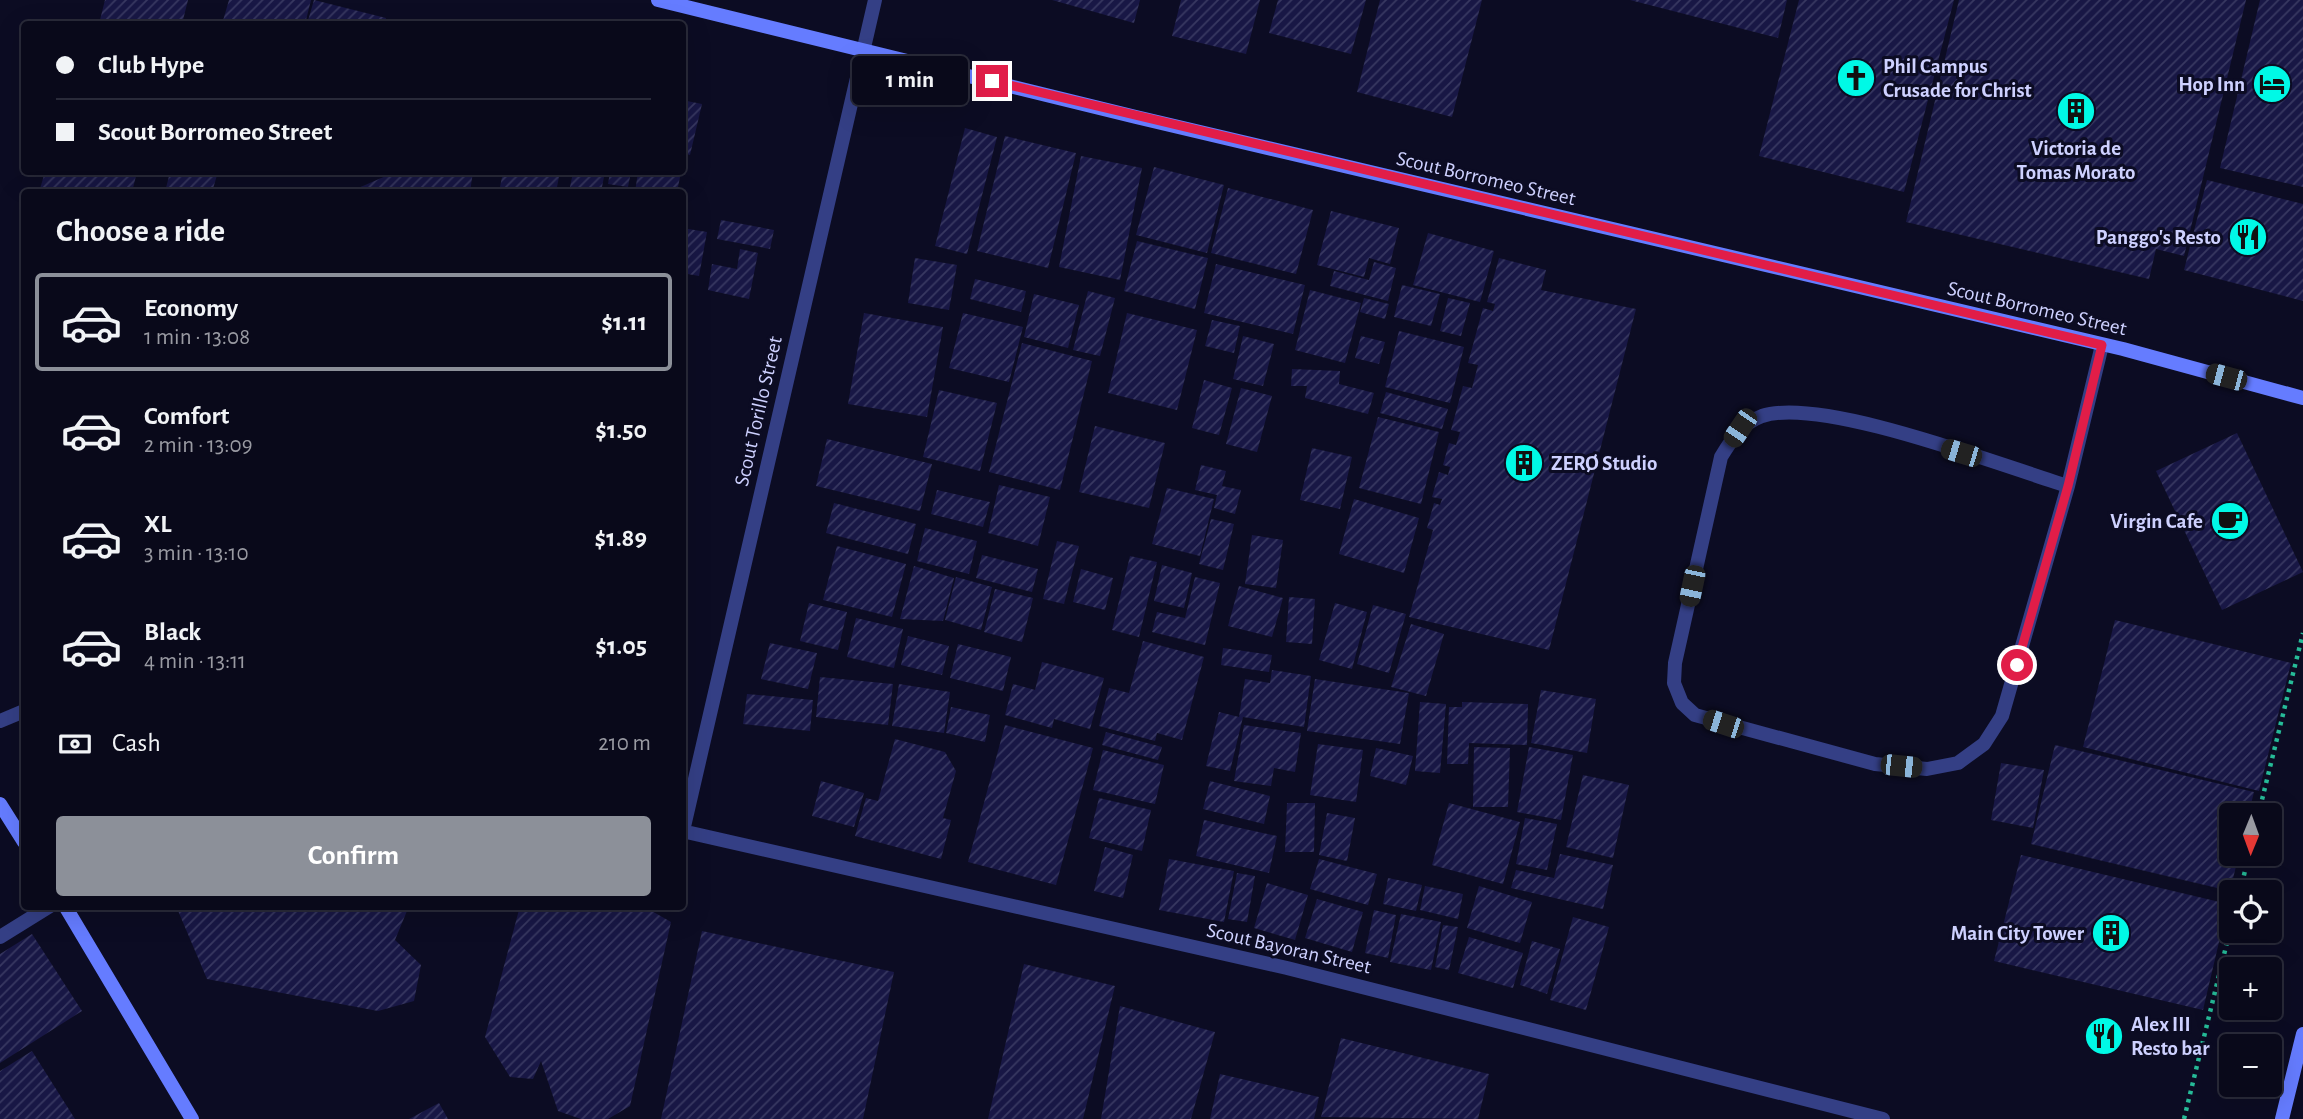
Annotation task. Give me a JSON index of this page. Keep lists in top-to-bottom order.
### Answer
{
  "streets": {
    "street": ["Scout Borromeo Street", "Scout Torillo Street", "Scout Bayoran Street"]
  },
  "crossings": [
    ["Scout Borromeo Street", "Scout Torillo Street"]
  ],
  "places": {
    "church": ["Phil Campus Crusade for Christ"],
    "hotel": ["Hop Inn"],
    "building": ["Victoria de Tomas Morato", "ZERØ Studio", "Main City Tower"],
    "restaurant": ["Panggo's Resto", "Alex III Resto bar"],
    "cafe": ["Virgin Cafe"]
  },
  "north": "bottom",
  "page": {
    "banner": ["Club Hype", "Scout Borromeo Street"],
    "bubble": "1 min",
    "heading": "Choose a ride",
    "list": [
      {
        "name": "Economy",
        "note": "1 min · 13:08",
        "value": "$1.11"
      },
      {
        "name": "Comfort",
        "note": "2 min · 13:09",
        "value": "$1.50"
      },
      {
        "name": "XL",
        "note": "3 min · 13:10",
        "value": "$1.89"
      },
      {
        "name": "Black",
        "note": "4 min · 13:11",
        "value": "$1.05"
      }
    ],
    "pay": ["Cash", "210 m"],
    "buttons": "Confirm",
    "map_buttons": ["+", "−"]
  }
}
